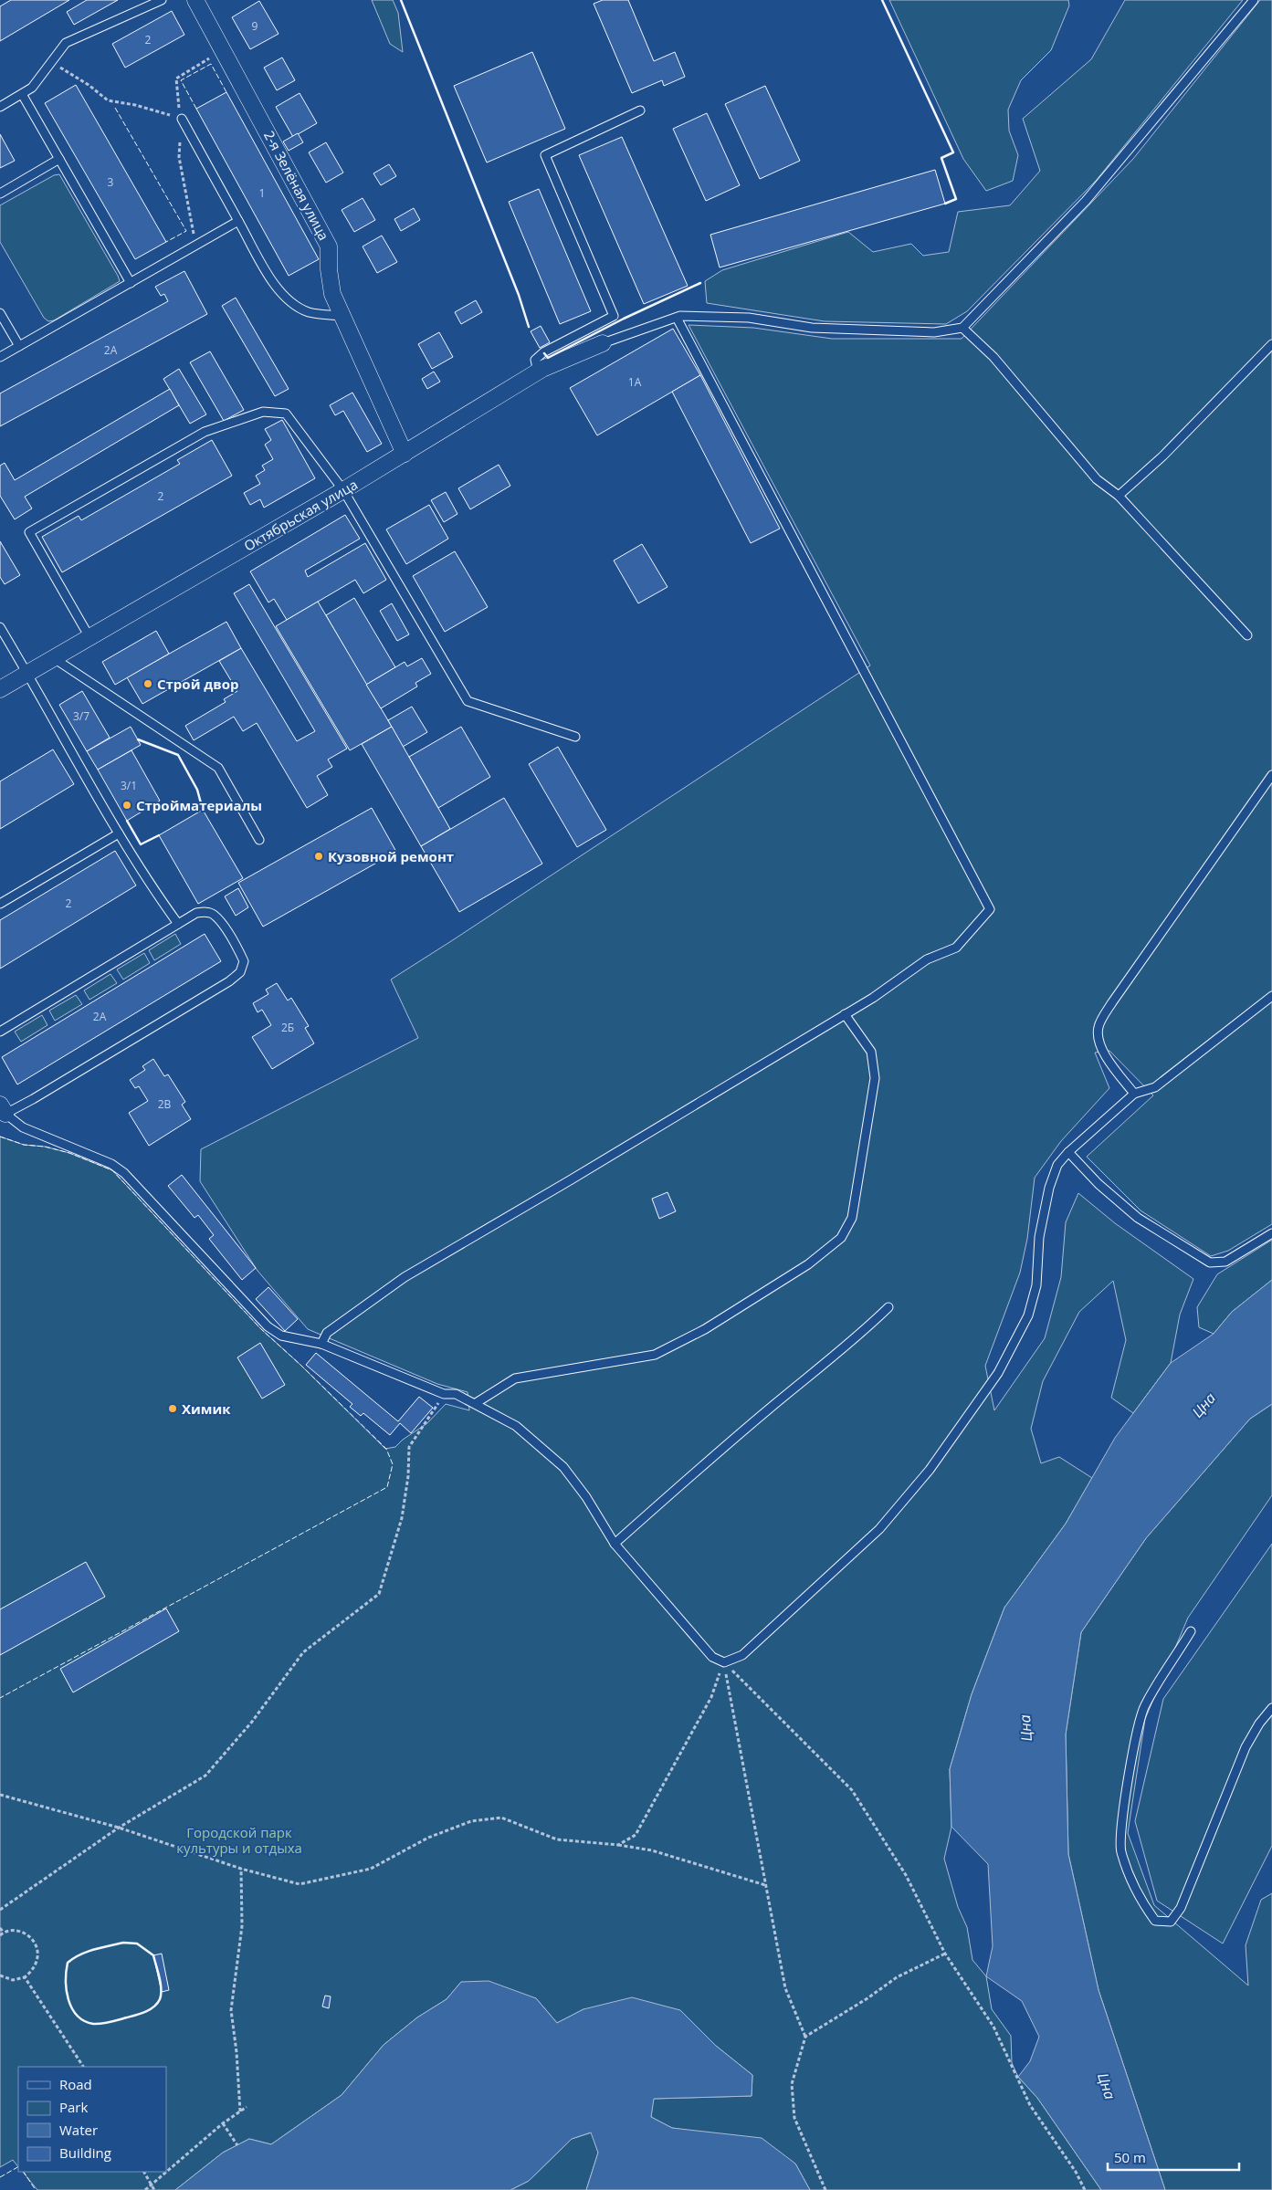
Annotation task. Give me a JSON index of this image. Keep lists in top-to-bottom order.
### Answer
{
  "streets": {
    "street": ["2-я Зелёная улица", "Октябрьская улица"]
  },
  "crossings": [
    ["2-я Зелёная улица", "Октябрьская улица"]
  ],
  "water": ["Цна"],
  "parks": ["Городской парк культуры и отдыха"],
  "places": [
    "Строй двор",
    "Стройматериалы",
    "Кузовной ремонт",
    "Химик"
  ],
  "house_numbers": [
    "9",
    "2",
    "3",
    "1",
    "2А",
    "1А",
    "2",
    "3/7",
    "3/1",
    "2",
    "2А",
    "2Б",
    "2В"
  ],
  "legend": [
    "Road",
    "Park",
    "Water",
    "Building"
  ],
  "scale_bar": "50 m"
}
